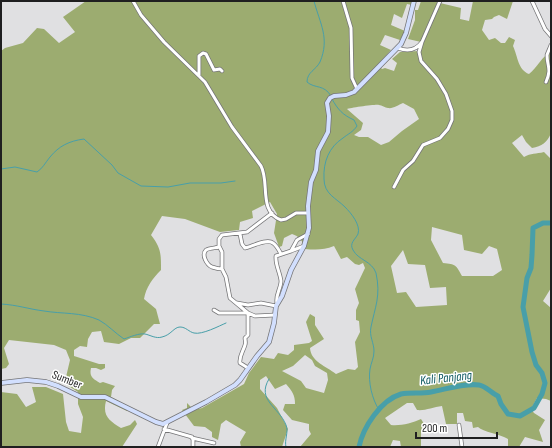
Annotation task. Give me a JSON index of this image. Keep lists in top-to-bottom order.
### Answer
{
  "streets": {
    "street": ["Sumber"]
  },
  "water": ["Kali Panjang"],
  "scale_bar": "200 m"
}
